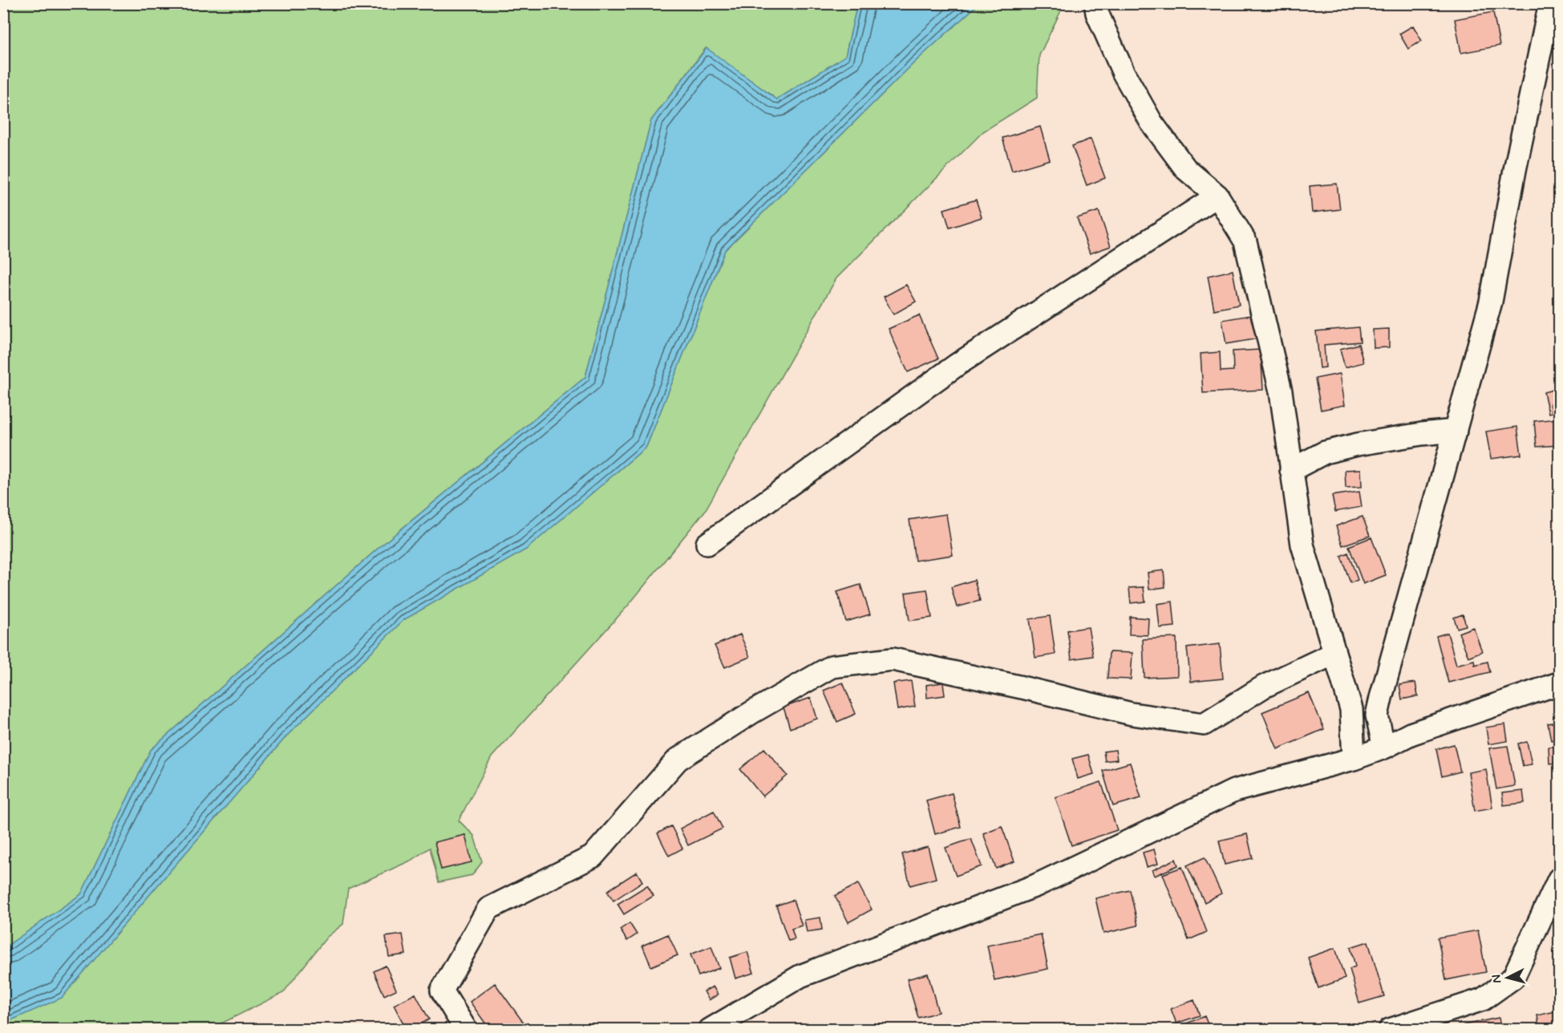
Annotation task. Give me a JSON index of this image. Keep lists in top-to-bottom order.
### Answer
{
  "north": "left"
}
